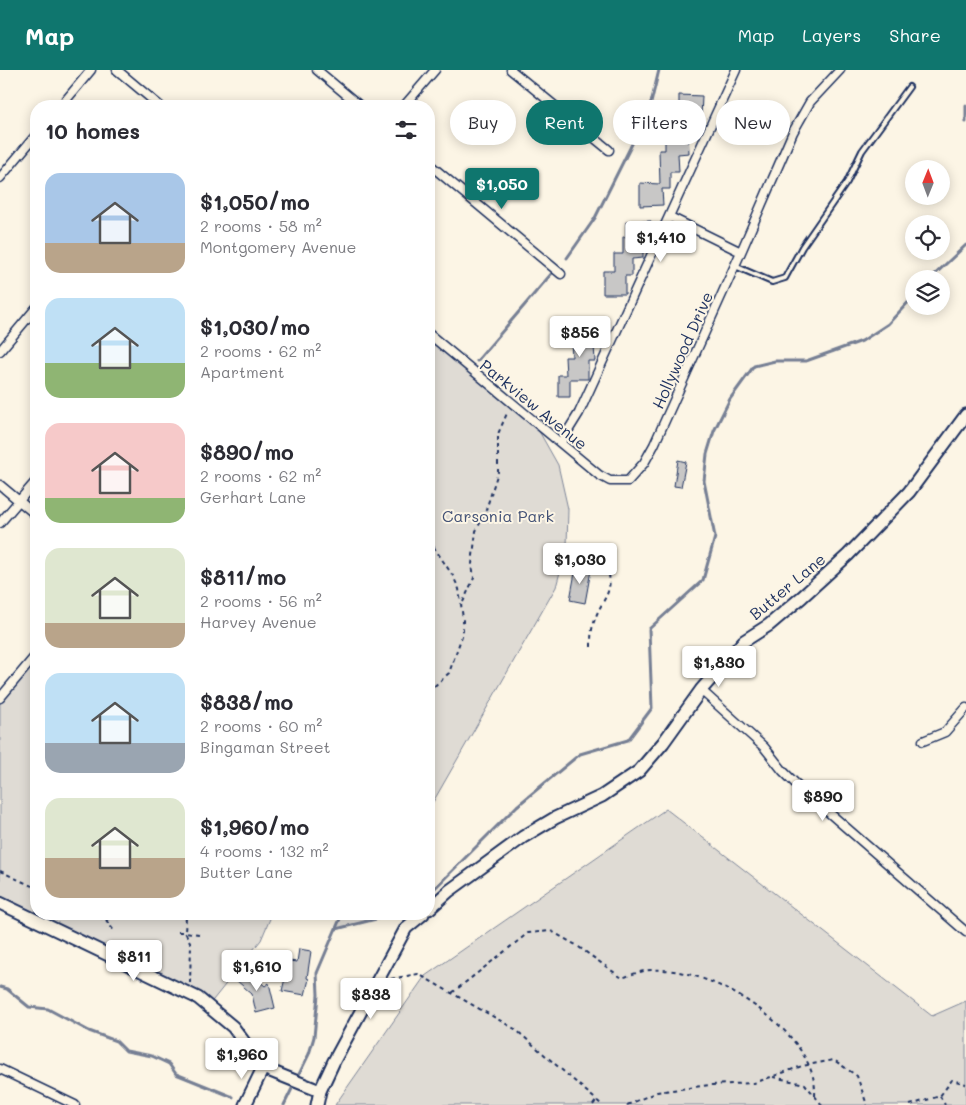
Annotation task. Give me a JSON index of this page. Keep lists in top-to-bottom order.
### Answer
{
  "streets": {
    "street": ["Hollywood Drive", "Parkview Avenue", "Butter Lane"]
  },
  "crossings": [
    ["Hollywood Drive", "Parkview Avenue"]
  ],
  "parks": ["Carsonia Park"],
  "north": "top",
  "page": {
    "header": "Map",
    "nav": ["Map", "Layers", "Share"],
    "chip": [
      "Buy",
      "Rent",
      "Filters",
      "New"
    ],
    "heading": "10 homes",
    "list": [
      {
        "name": "$1,050/mo",
        "note": "2 rooms · 58 m² · Montgomery Avenue"
      },
      {
        "name": "$1,030/mo",
        "note": "2 rooms · 62 m² · Apartment"
      },
      {
        "name": "$890/mo",
        "note": "2 rooms · 62 m² · Gerhart Lane"
      },
      {
        "name": "$811/mo",
        "note": "2 rooms · 56 m² · Harvey Avenue"
      },
      {
        "name": "$838/mo",
        "note": "2 rooms · 60 m² · Bingaman Street"
      },
      {
        "name": "$1,960/mo",
        "note": "4 rooms · 132 m² · Butter Lane"
      }
    ],
    "price": [
      "$1,050",
      "$1,410",
      "$856",
      "$1,030",
      "$1,830",
      "$890",
      "$811",
      "$1,610",
      "$838",
      "$1,960"
    ]
  }
}
